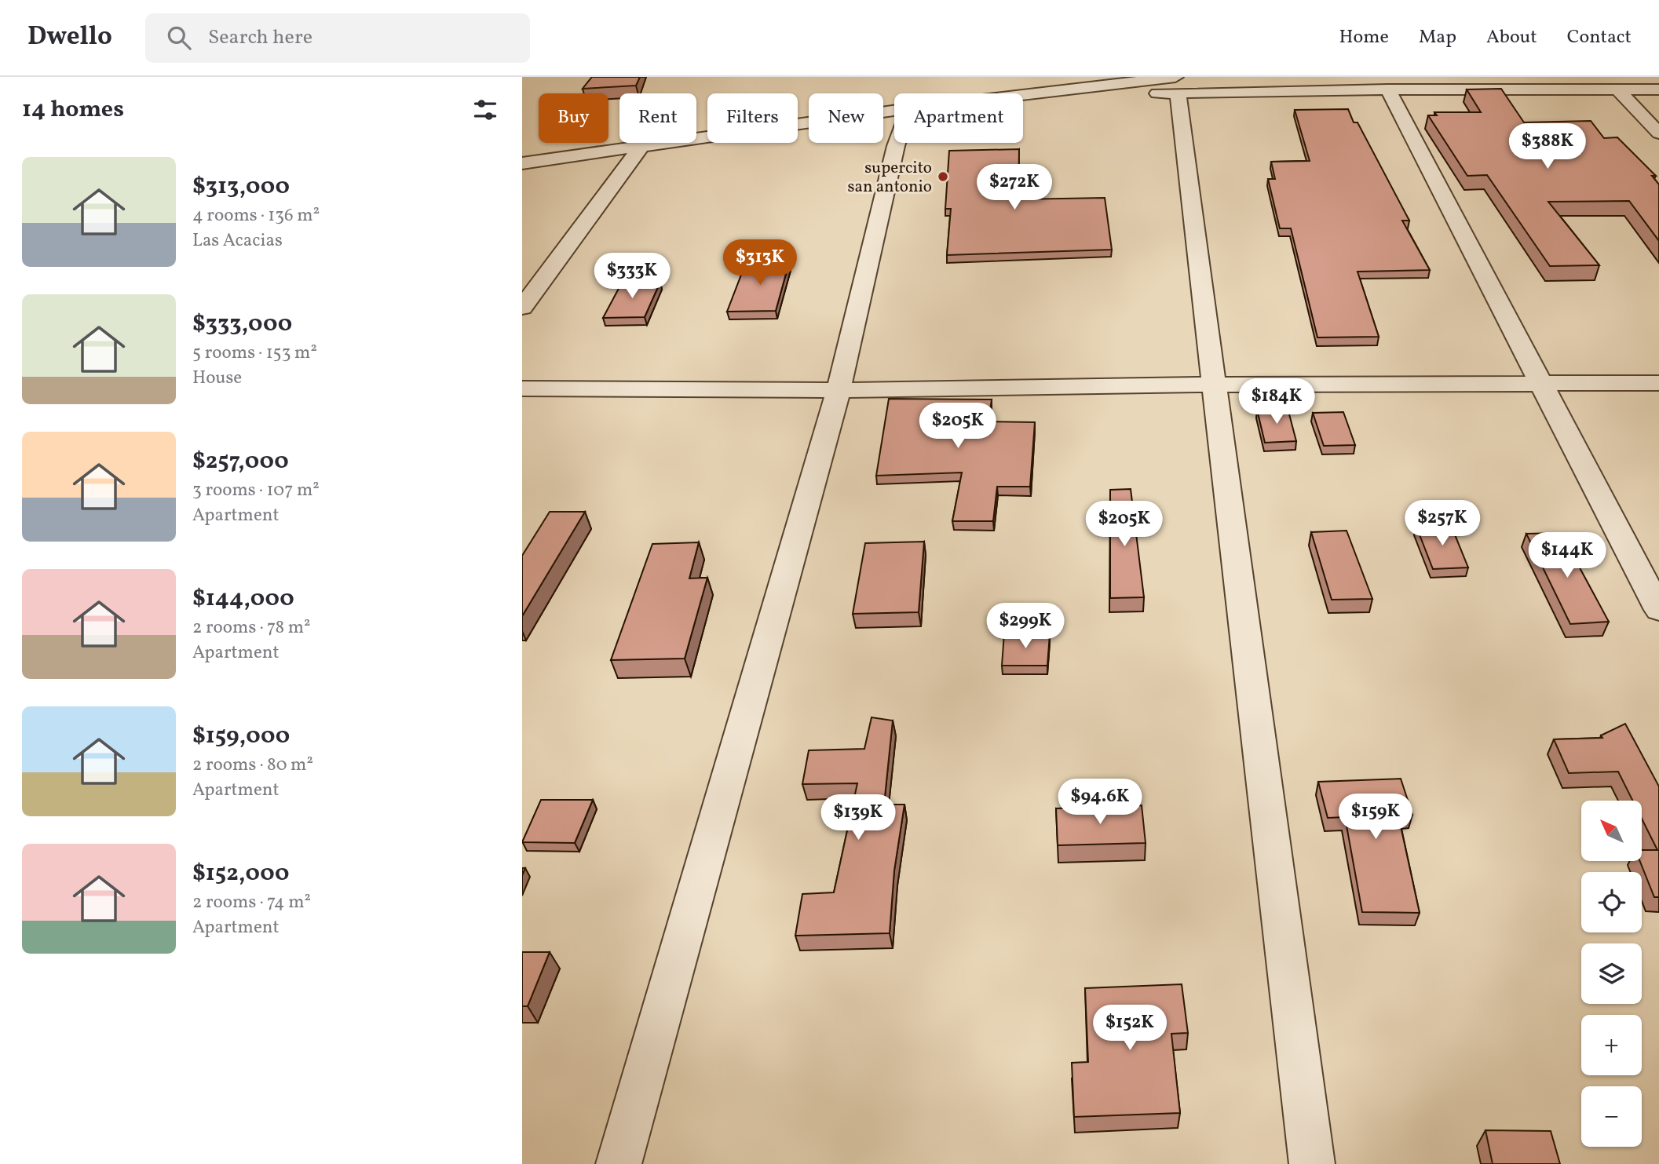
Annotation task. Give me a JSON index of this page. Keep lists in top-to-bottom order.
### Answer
{
  "places": ["supercito san antonio"],
  "north": "top left",
  "page": {
    "header": "Dwello",
    "search": "Search here",
    "nav": [
      "Home",
      "Map",
      "About",
      "Contact"
    ],
    "heading": "14 homes",
    "chip": [
      "Buy",
      "Rent",
      "Filters",
      "New",
      "Apartment"
    ],
    "price": [
      "$388K",
      "$272K",
      "$313K",
      "$333K",
      "$184K",
      "$205K",
      "$257K",
      "$205K",
      "$144K",
      "$299K",
      "$94.6K",
      "$159K",
      "$139K",
      "$152K"
    ],
    "list": [
      {
        "name": "$313,000",
        "note": "4 rooms · 136 m² · Las Acacias"
      },
      {
        "name": "$333,000",
        "note": "5 rooms · 153 m² · House"
      },
      {
        "name": "$257,000",
        "note": "3 rooms · 107 m² · Apartment"
      },
      {
        "name": "$144,000",
        "note": "2 rooms · 78 m² · Apartment"
      },
      {
        "name": "$159,000",
        "note": "2 rooms · 80 m² · Apartment"
      },
      {
        "name": "$152,000",
        "note": "2 rooms · 74 m² · Apartment"
      }
    ],
    "map_buttons": ["+", "−"]
  }
}
